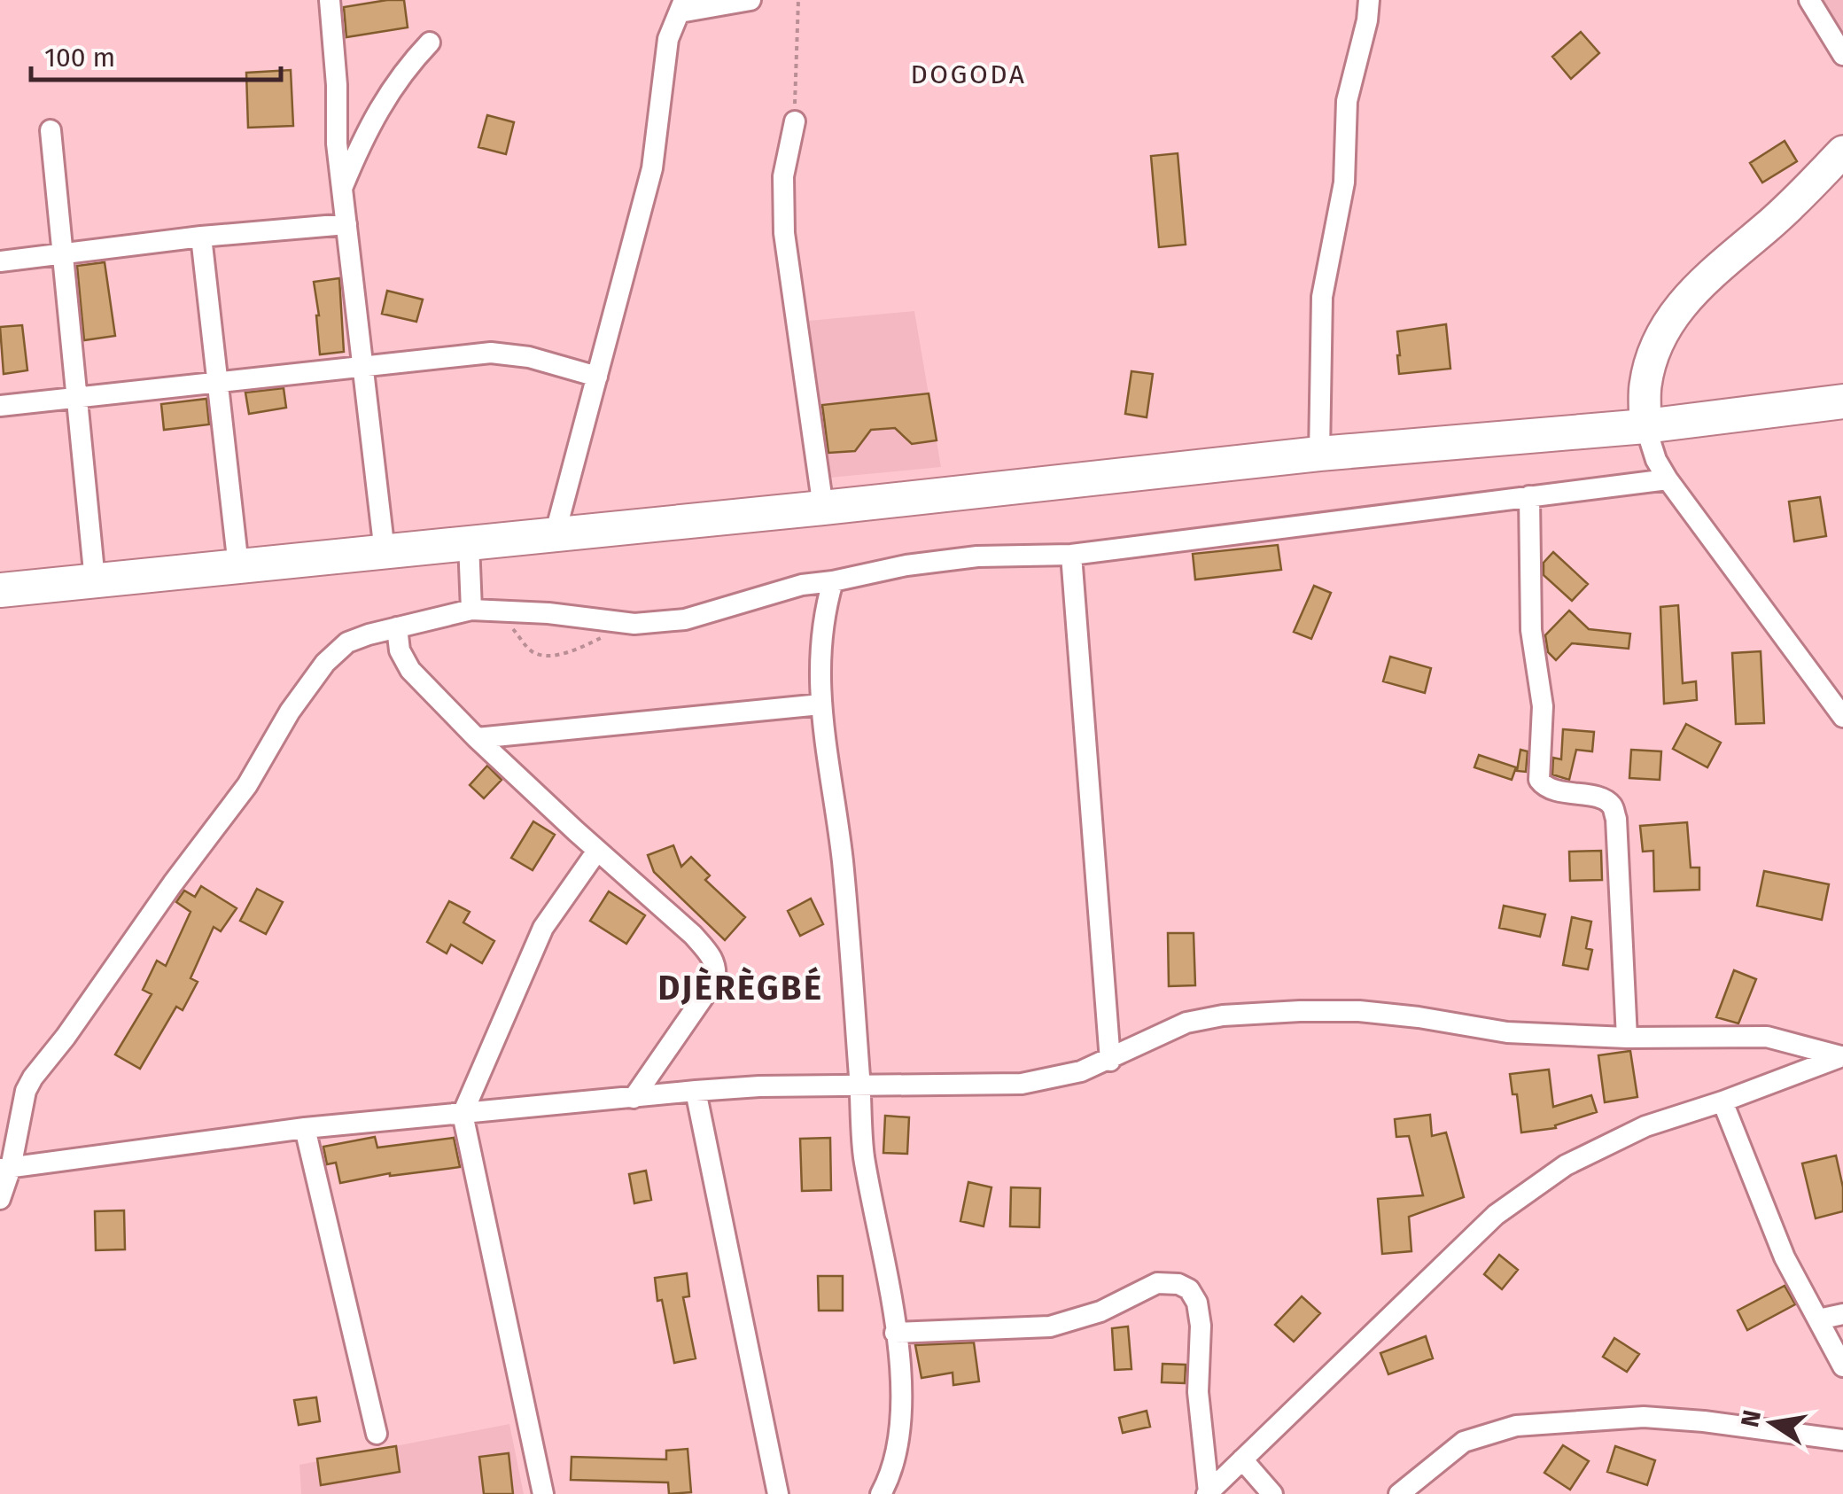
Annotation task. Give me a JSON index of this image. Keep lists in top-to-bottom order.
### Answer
{
  "districts": ["DOGODA", "DJÈRÈGBÉ"],
  "scale_bar": "100 m",
  "north": "left"
}
